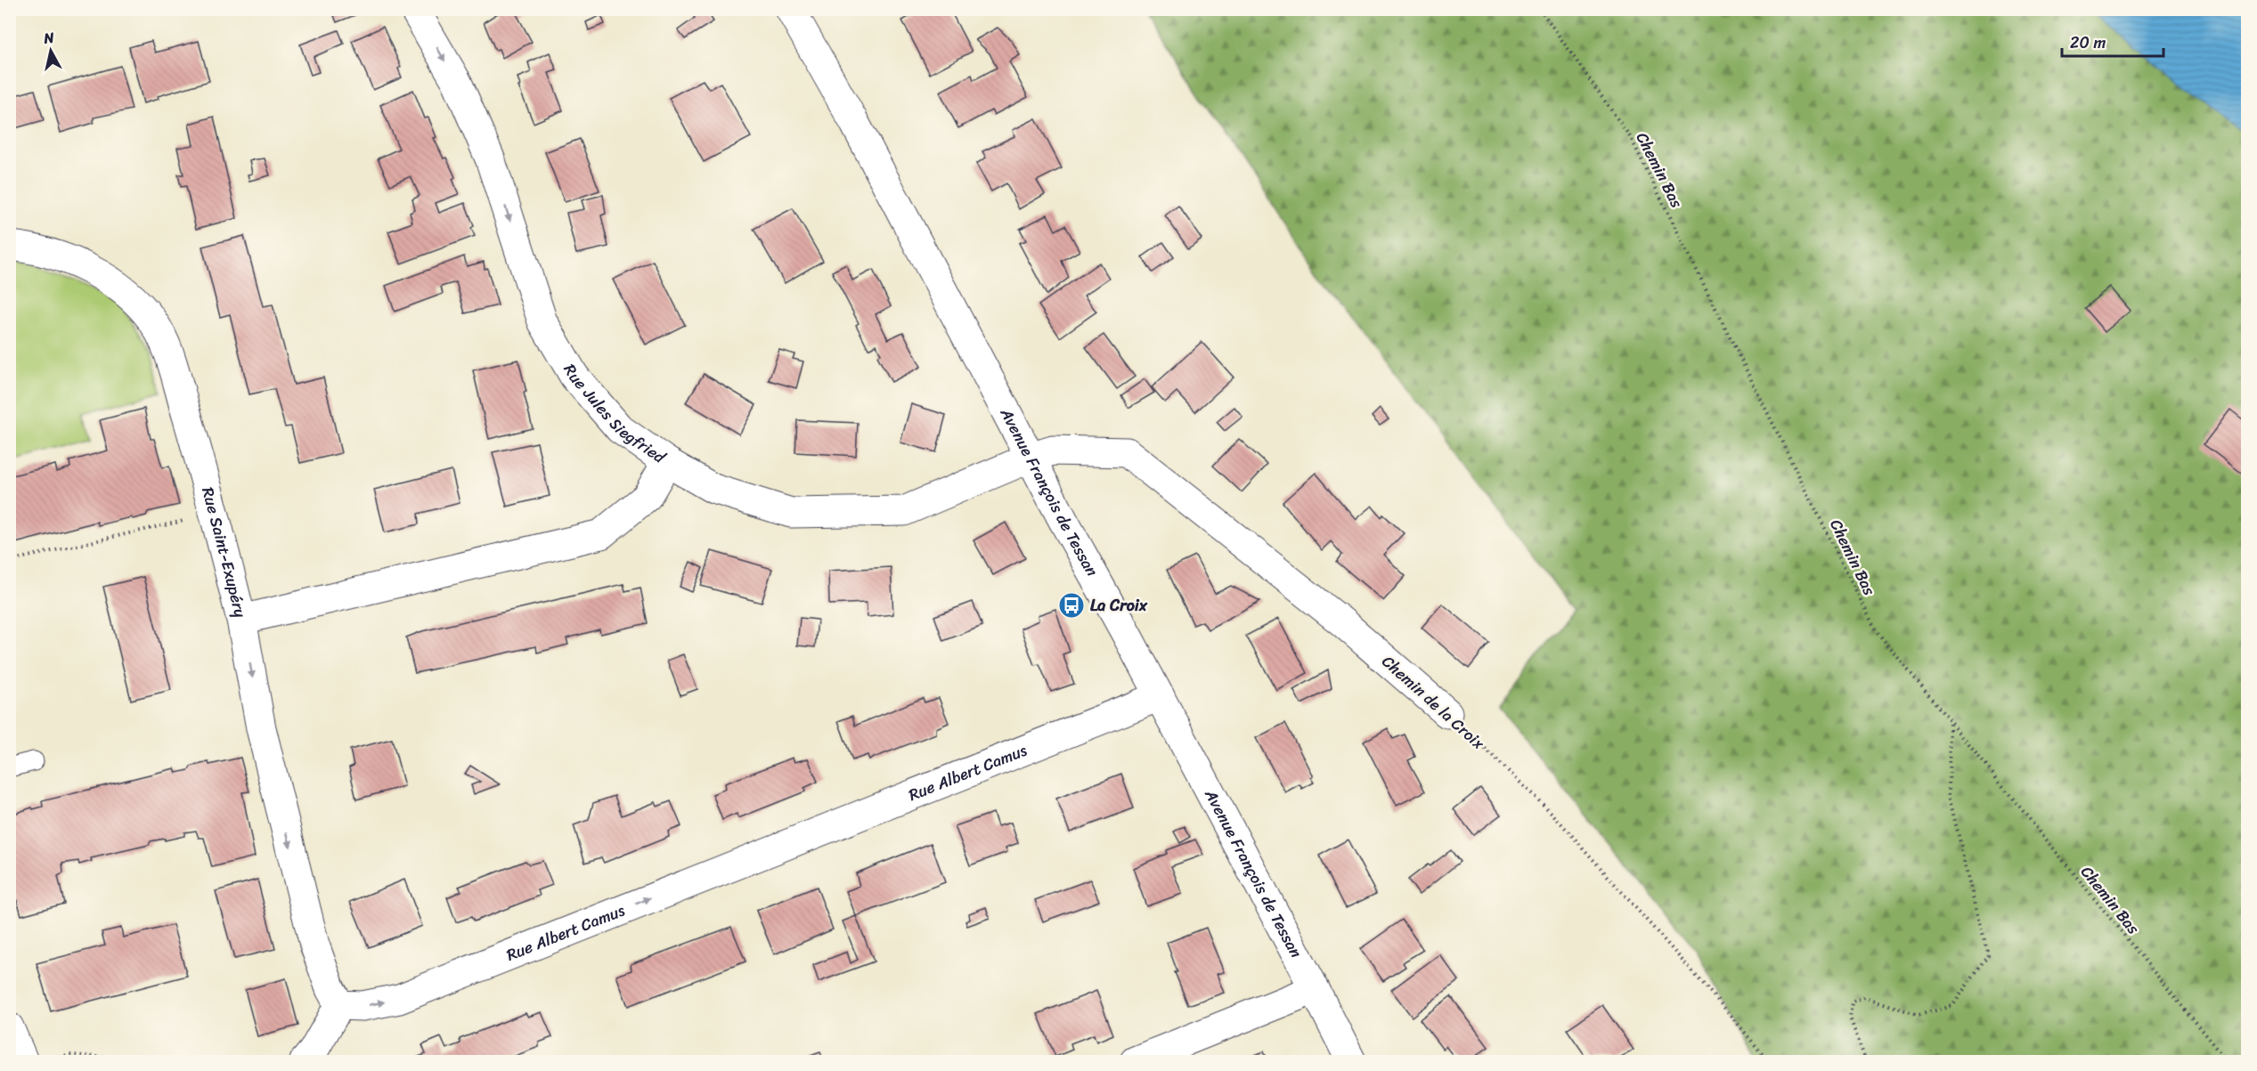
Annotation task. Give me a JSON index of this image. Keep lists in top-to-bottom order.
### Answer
{
  "streets": {
    "street": [
      "Rue Jules Siegfried",
      "Avenue François de Tessan",
      "Rue Saint-Exupéry",
      "Chemin de la Croix",
      "Rue Albert Camus"
    ],
    "path": ["Chemin Bas"]
  },
  "crossings": [
    ["Rue Jules Siegfried", "Avenue François de Tessan"],
    ["Rue Jules Siegfried", "Rue Saint-Exupéry"],
    ["Rue Jules Siegfried", "Chemin de la Croix"],
    ["Avenue François de Tessan", "Chemin de la Croix"],
    ["Avenue François de Tessan", "Rue Albert Camus"]
  ],
  "one_way": ["Rue Jules Siegfried", "Rue Albert Camus"],
  "places": {
    "bus stop": ["La Croix"]
  },
  "scale_bar": "20 m",
  "north": "top"
}
